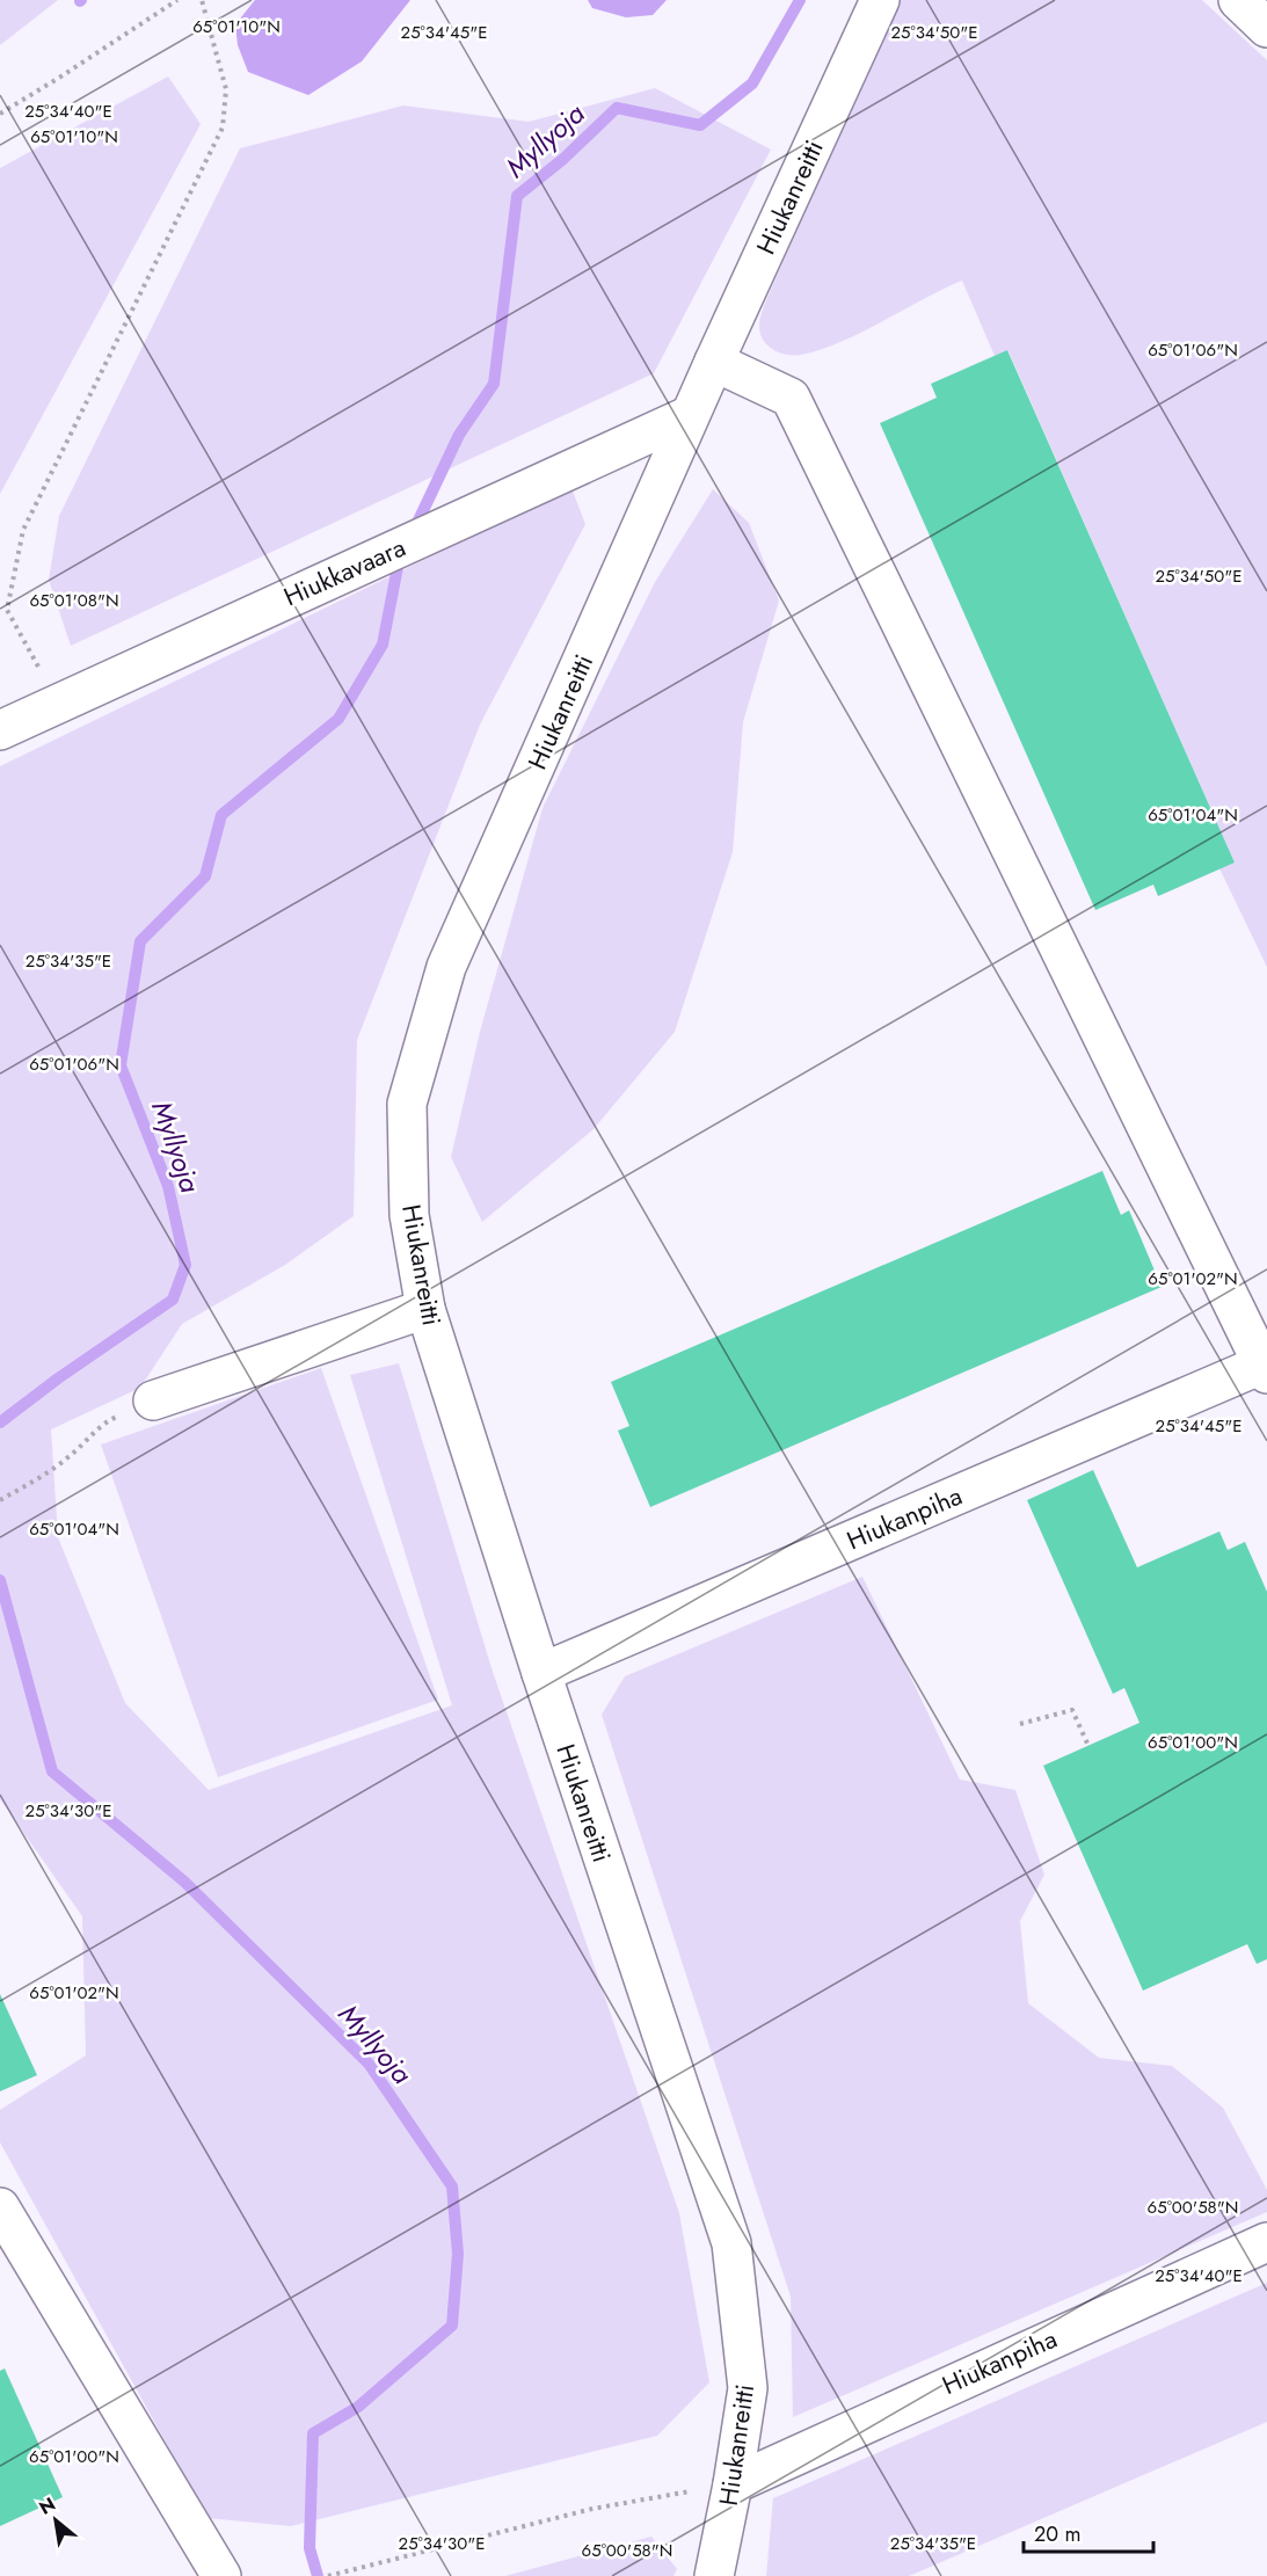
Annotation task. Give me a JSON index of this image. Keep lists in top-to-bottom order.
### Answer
{
  "streets": {
    "street": ["Hiukanreitti", "Hiukkavaara", "Hiukanpiha"]
  },
  "crossings": [
    ["Hiukanreitti", "Hiukkavaara"],
    ["Hiukanreitti", "Hiukanpiha"]
  ],
  "water": ["Myllyoja"],
  "scale_bar": "20 m",
  "north": "top left",
  "coordinates": [
    "65°01'10\"N",
    "25°34'45\"E",
    "25°34'50\"E",
    "25°34'40\"E",
    "65°01'06\"N",
    "65°01'08\"N",
    "65°01'04\"N",
    "25°34'35\"E",
    "65°01'02\"N",
    "65°01'00\"N",
    "25°34'30\"E",
    "65°00'58\"N"
  ]
}
